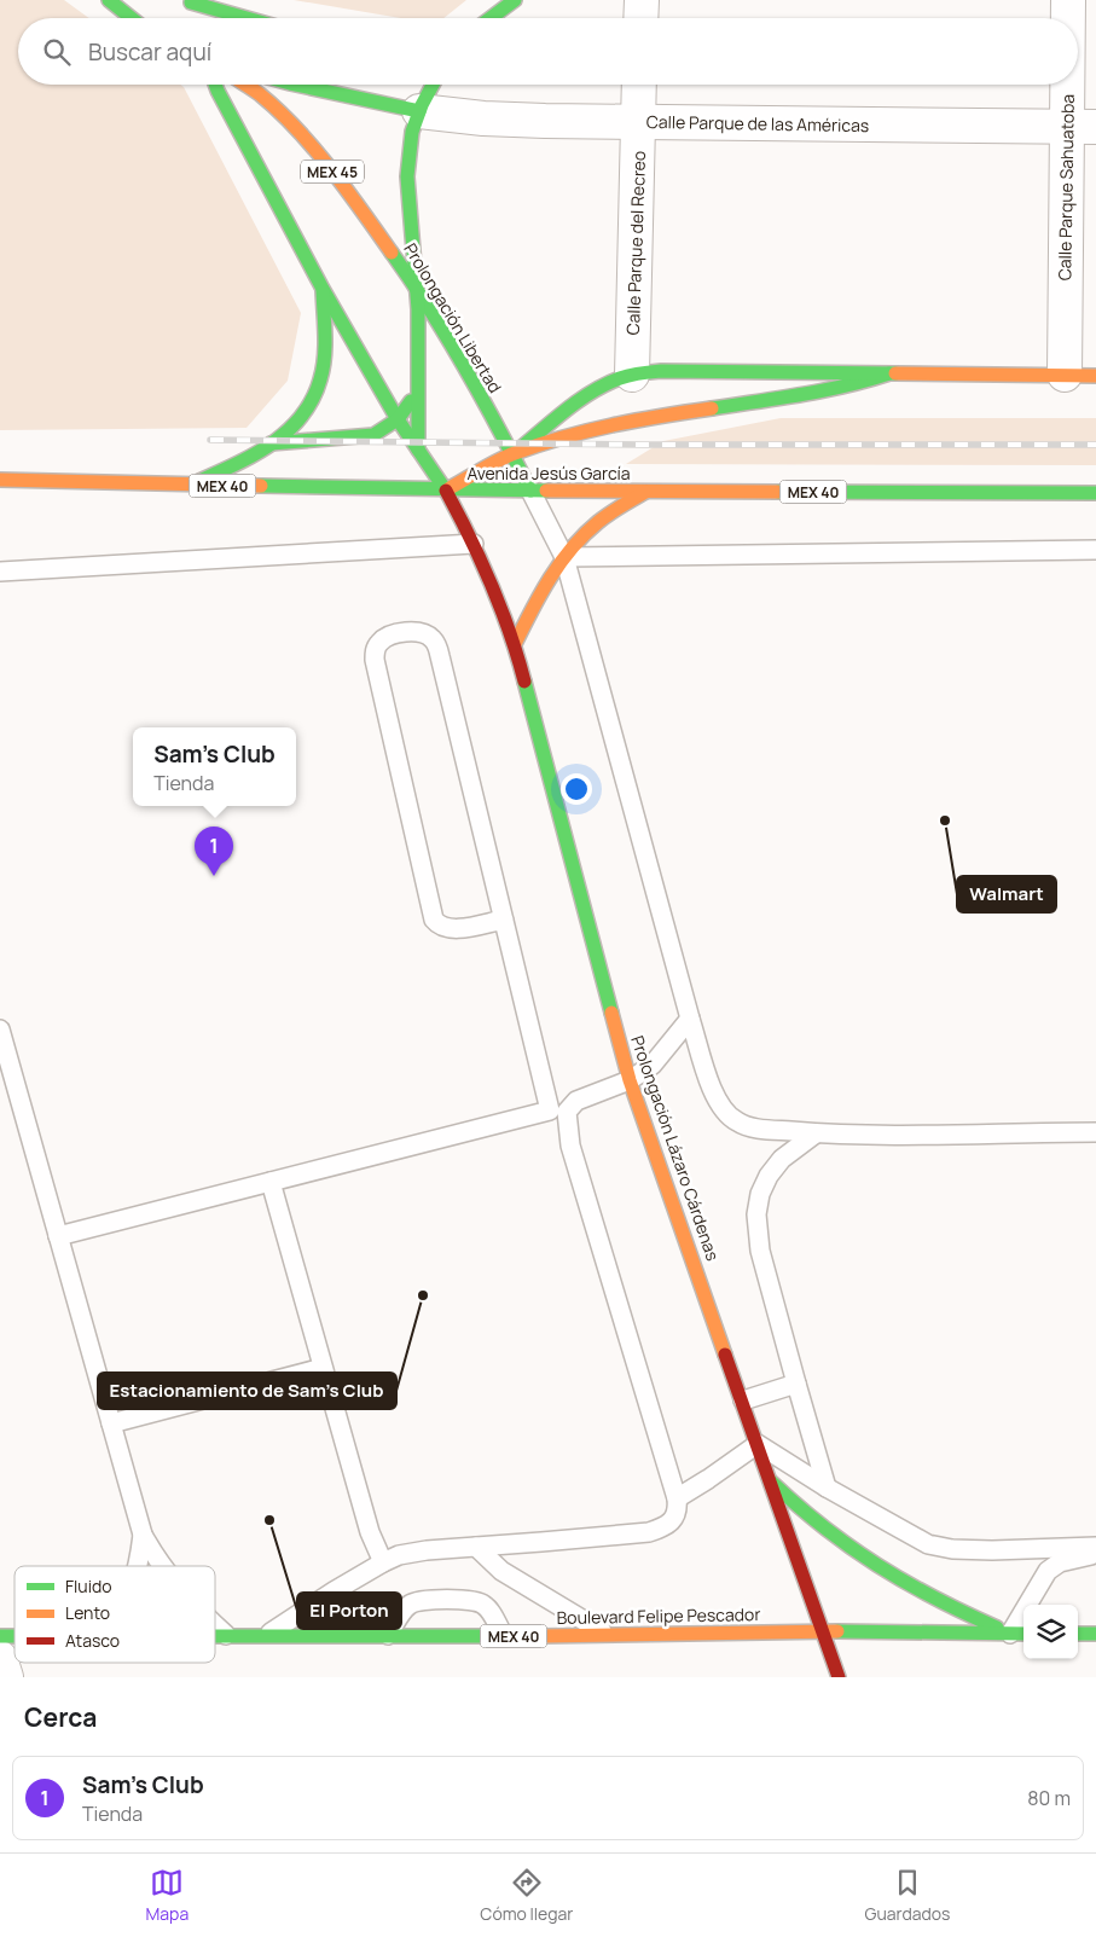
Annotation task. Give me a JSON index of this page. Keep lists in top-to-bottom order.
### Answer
{
  "streets": {
    "main road": [
      "MEX 45",
      "Prolongación Libertad",
      "Avenida Jesús García",
      "MEX 40",
      "Prolongación Lázaro Cárdenas",
      "Boulevard Felipe Pescador"
    ],
    "street": ["Calle Parque de las Américas", "Calle Parque Sahuatoba", "Calle Parque del Recreo"]
  },
  "crossings": [
    ["Calle Parque de las Américas", "Calle Parque Sahuatoba"],
    ["Calle Parque de las Américas", "Calle Parque del Recreo"],
    ["Calle Parque Sahuatoba", "Avenida Jesús García"],
    ["Calle Parque del Recreo", "Avenida Jesús García"],
    ["Prolongación Libertad", "Avenida Jesús García"],
    ["Avenida Jesús García", "Prolongación Lázaro Cárdenas"],
    ["Prolongación Lázaro Cárdenas", "Boulevard Felipe Pescador"]
  ],
  "places": ["Walmart", "Estacionamiento de Sam's Club", "El Porton"],
  "legend": ["Fluido", "Lento", "Atasco"],
  "page": {
    "search": "Buscar aquí",
    "popup": ["Sam's Club", "Tienda"],
    "pins": "1",
    "heading": "Cerca",
    "list": [
      {
        "mark": "1",
        "name": "Sam's Club",
        "note": "Tienda",
        "value": "80 m"
      }
    ],
    "nav": ["Mapa", "Cómo llegar", "Guardados"]
  }
}
